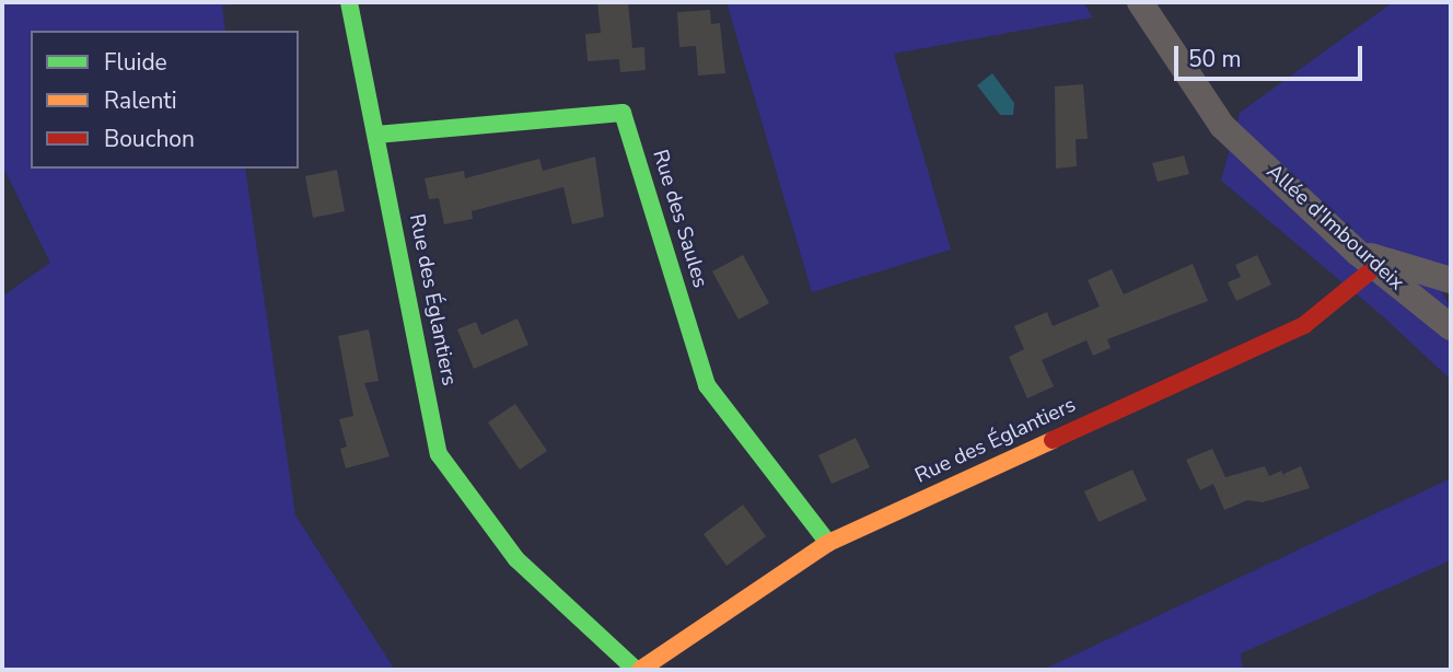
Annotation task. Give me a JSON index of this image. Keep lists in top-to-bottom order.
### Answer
{
  "streets": {
    "street": ["Rue des Saules", "Allée d'Imbourdeix", "Rue des Églantiers"]
  },
  "crossings": [
    ["Rue des Saules", "Rue des Églantiers"],
    ["Allée d'Imbourdeix", "Rue des Églantiers"]
  ],
  "legend": ["Fluide", "Ralenti", "Bouchon"],
  "scale_bar": "50 m"
}
